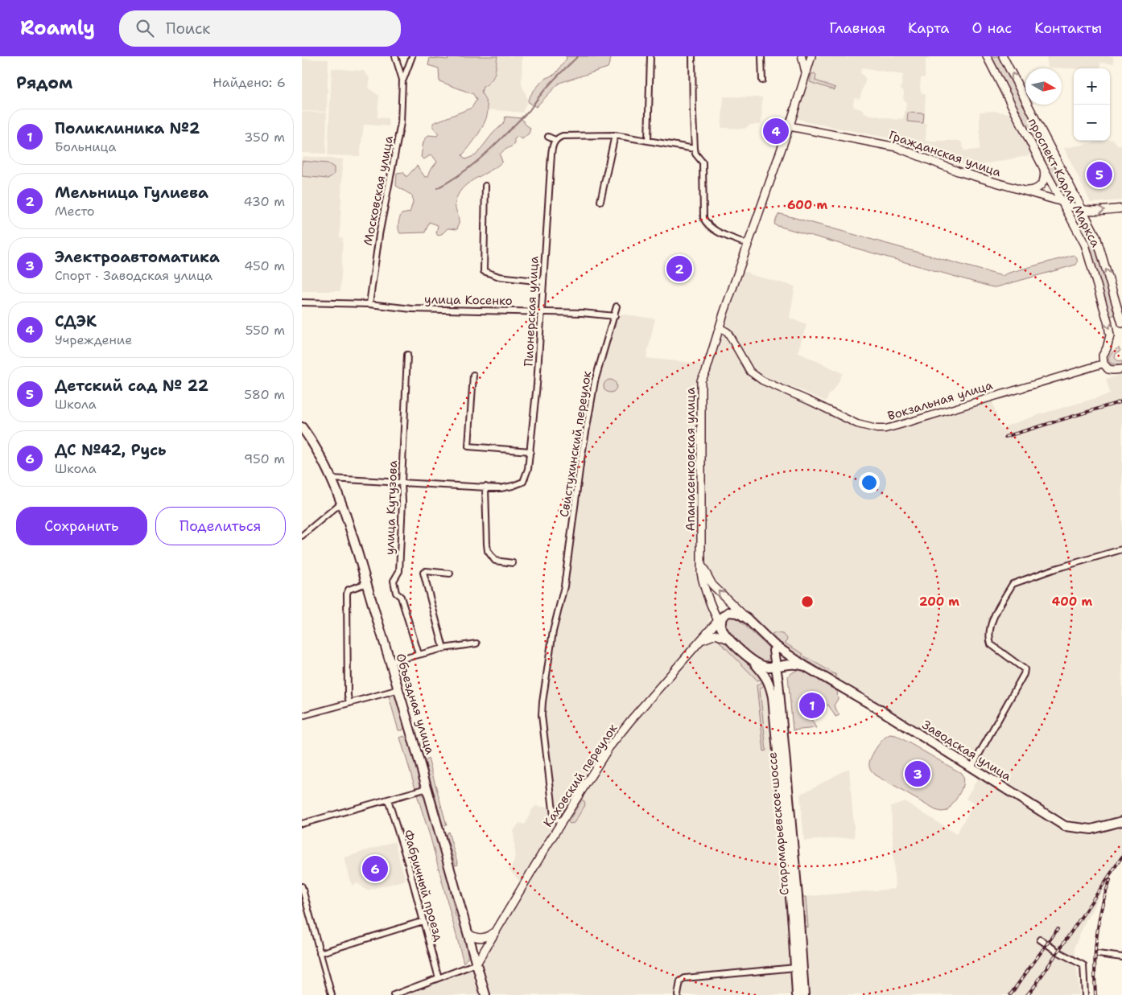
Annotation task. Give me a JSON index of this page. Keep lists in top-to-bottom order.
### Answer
{
  "streets": {
    "main road": [
      "Гражданская улица",
      "проспект Карла Маркса",
      "Апанасенковская улица",
      "Объездная улица",
      "Заводская улица",
      "Каховский переулок",
      "Старомарьевское шоссе"
    ],
    "street": [
      "Московская улица",
      "улица Косенко",
      "Пионерская улица",
      "Вокзальная улица",
      "Свистухинский переулок",
      "улица Кутузова",
      "Фабричный проезд"
    ]
  },
  "crossings": [
    ["Гражданская улица", "проспект Карла Маркса"],
    ["Гражданская улица", "Апанасенковская улица"],
    ["проспект Карла Маркса", "Вокзальная улица"],
    ["Московская улица", "улица Косенко"],
    ["улица Косенко", "Пионерская улица"],
    ["улица Косенко", "Свистухинский переулок"],
    ["Вокзальная улица", "Апанасенковская улица"],
    ["Свистухинский переулок", "Каховский переулок"],
    ["Объездная улица", "Каховский переулок"],
    ["Заводская улица", "Старомарьевское шоссе"]
  ],
  "north": "right",
  "page": {
    "header": "Roamly",
    "search": "Поиск",
    "nav": [
      "Главная",
      "Карта",
      "О нас",
      "Контакты"
    ],
    "heading": ["Рядом", "Найдено: 6"],
    "map_buttons": ["+", "−"],
    "list": [
      {
        "mark": "1",
        "name": "Поликлиника №2",
        "note": "Больница",
        "value": "350 m"
      },
      {
        "mark": "2",
        "name": "Мельница Гулиева",
        "note": "Место",
        "value": "430 m"
      },
      {
        "mark": "3",
        "name": "Электроавтоматика",
        "note": "Спорт · Заводская улица",
        "value": "450 m"
      },
      {
        "mark": "4",
        "name": "СДЭК",
        "note": "Учреждение",
        "value": "550 m"
      },
      {
        "mark": "5",
        "name": "Детский сад № 22",
        "note": "Школа",
        "value": "580 m"
      },
      {
        "mark": "6",
        "name": "ДС №42, Русь",
        "note": "Школа",
        "value": "950 m"
      }
    ],
    "pins": [
      "4",
      "5",
      "2",
      "1",
      "3",
      "6"
    ],
    "buttons": ["Сохранить", "Поделиться"]
  },
  "rings": ["600 m", "200 m", "400 m"]
}
